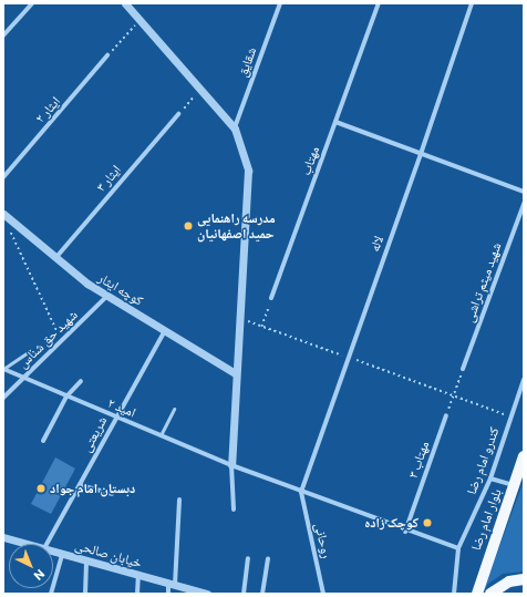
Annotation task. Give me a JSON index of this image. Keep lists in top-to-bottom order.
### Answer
{
  "streets": {
    "main road": ["بلوار امام رضا"],
    "street": [
      "شقایق",
      "ایثار ۲",
      "مهتاب",
      "ایثار ۳",
      "لاله",
      "شهید میثم تراشی",
      "کوچه ایثار",
      "شهید حق شناس",
      "امید ۲",
      "شریعتی",
      "مهتاب ۳",
      "کندرو امام رضا",
      "روحانی",
      "خیابان صالحی"
    ]
  },
  "crossings": [
    ["ایثار ۳", "کوچه ایثار"],
    ["لاله", "روحانی"],
    ["کوچه ایثار", "شهید حق شناس"],
    ["کوچه ایثار", "شریعتی"],
    ["شهید حق شناس", "امید ۲"],
    ["امید ۲", "شریعتی"]
  ],
  "places": ["مدرسه راهنمایی حمید اصفهانیان", "دبستان امام جواد", "کوچک زاده"],
  "north": "bottom right"
}
